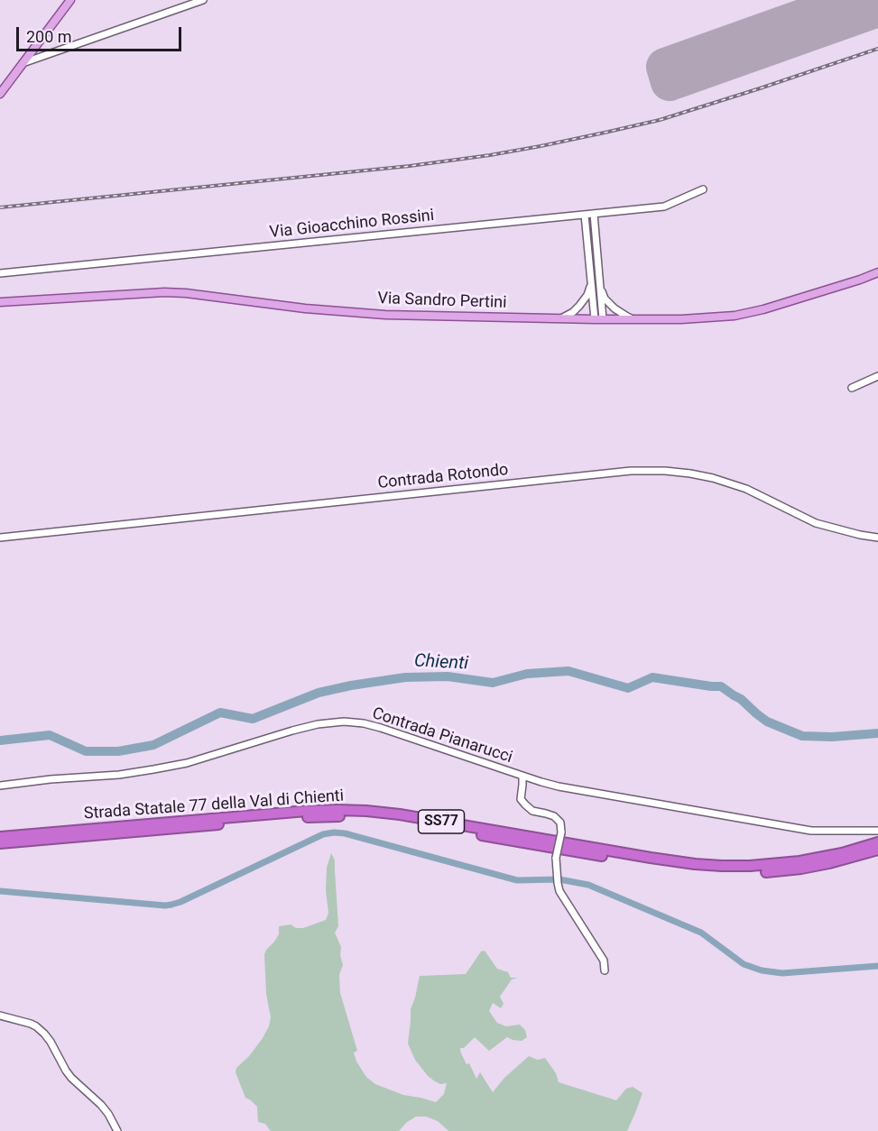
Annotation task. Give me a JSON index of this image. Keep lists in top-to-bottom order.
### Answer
{
  "streets": {
    "highway": ["Strada Statale 77 della Val di Chienti", "SS77"],
    "main road": ["Via Sandro Pertini"],
    "street": ["Via Gioacchino Rossini", "Contrada Rotondo", "Contrada Pianarucci"]
  },
  "water": ["Chienti"],
  "scale_bar": "200 m"
}
